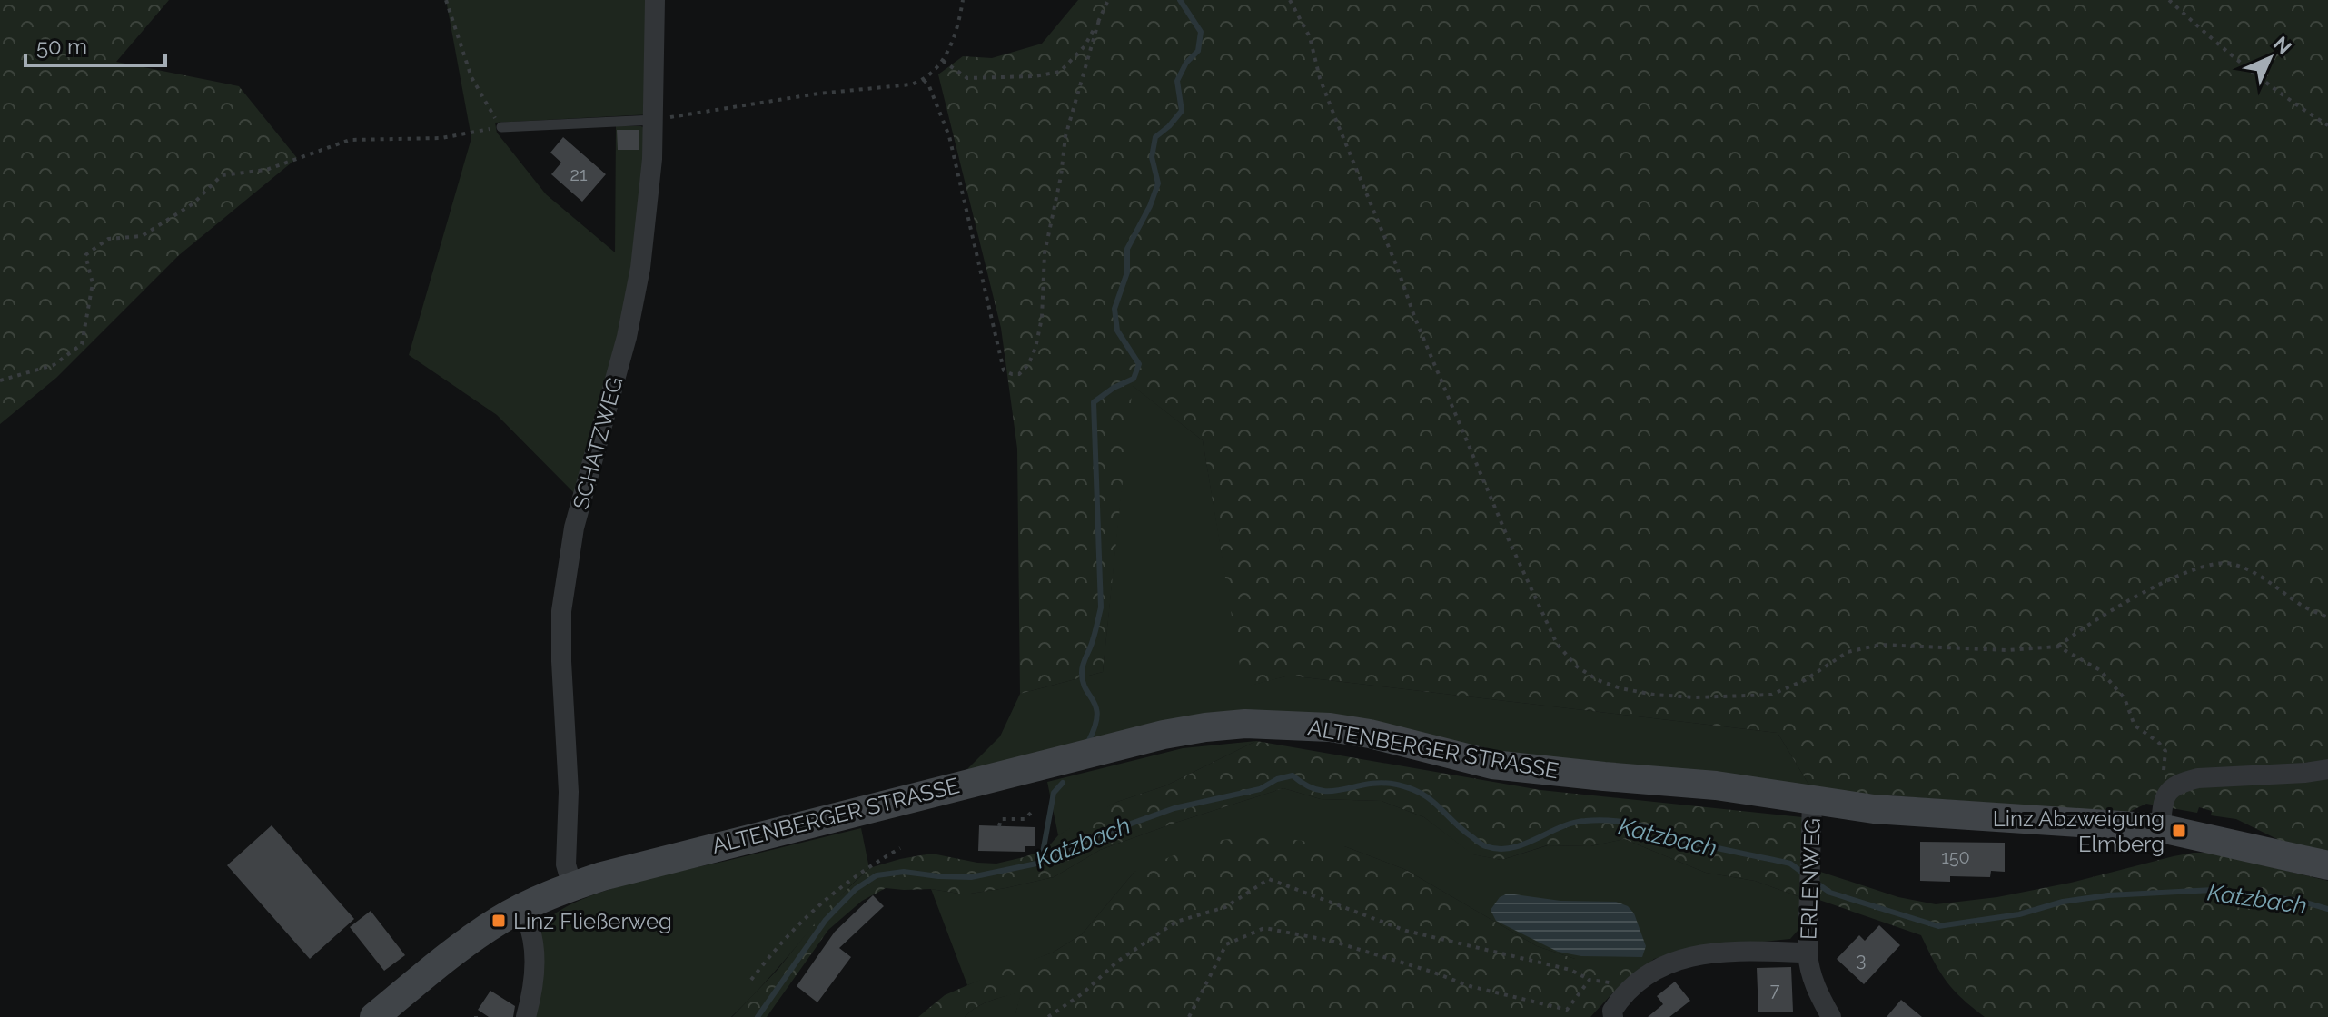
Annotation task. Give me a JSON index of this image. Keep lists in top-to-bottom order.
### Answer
{
  "streets": {
    "street": ["SCHATZWEG", "ALTENBERGER STRASSE", "ERLENWEG"]
  },
  "crossings": [
    ["SCHATZWEG", "ALTENBERGER STRASSE"],
    ["ALTENBERGER STRASSE", "ERLENWEG"]
  ],
  "water": ["Katzbach"],
  "places": {
    "transit": ["Linz Abzweigung Elmberg", "Linz Fließerweg"]
  },
  "house_numbers": [
    "21",
    "150",
    "3",
    "7"
  ],
  "scale_bar": "50 m",
  "north": "top right"
}
